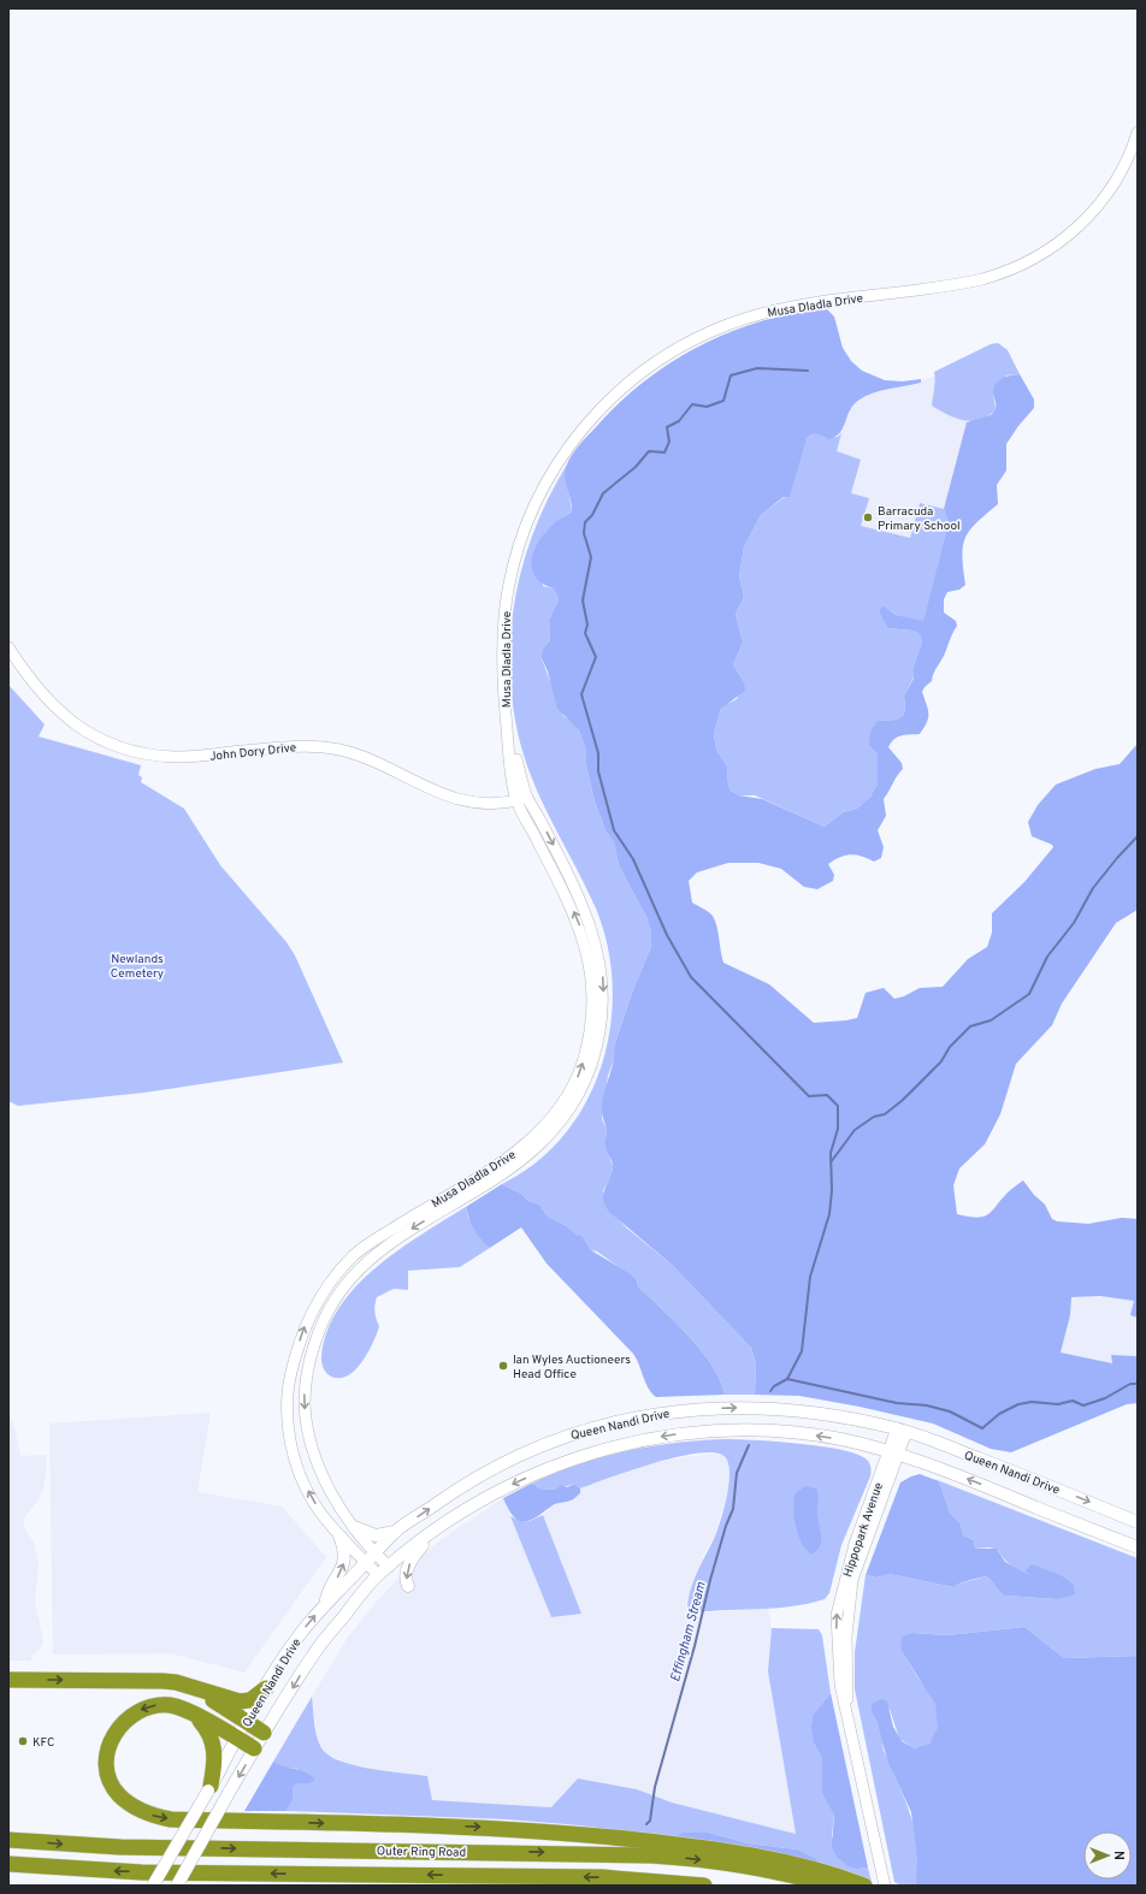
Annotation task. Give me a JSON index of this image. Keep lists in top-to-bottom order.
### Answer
{
  "streets": {
    "highway": ["Outer Ring Road"],
    "main road": ["Queen Nandi Drive"],
    "street": ["Musa Dladla Drive", "John Dory Drive", "Hippopark Avenue"]
  },
  "crossings": [
    ["Musa Dladla Drive", "John Dory Drive"],
    ["Musa Dladla Drive", "Queen Nandi Drive"],
    ["Queen Nandi Drive", "Hippopark Avenue"]
  ],
  "water": ["Effingham Stream"],
  "parks": ["Newlands Cemetery"],
  "places": ["Barracuda Primary School", "Ian Wyles Auctioneers Head Office", "KFC"],
  "north": "right"
}
